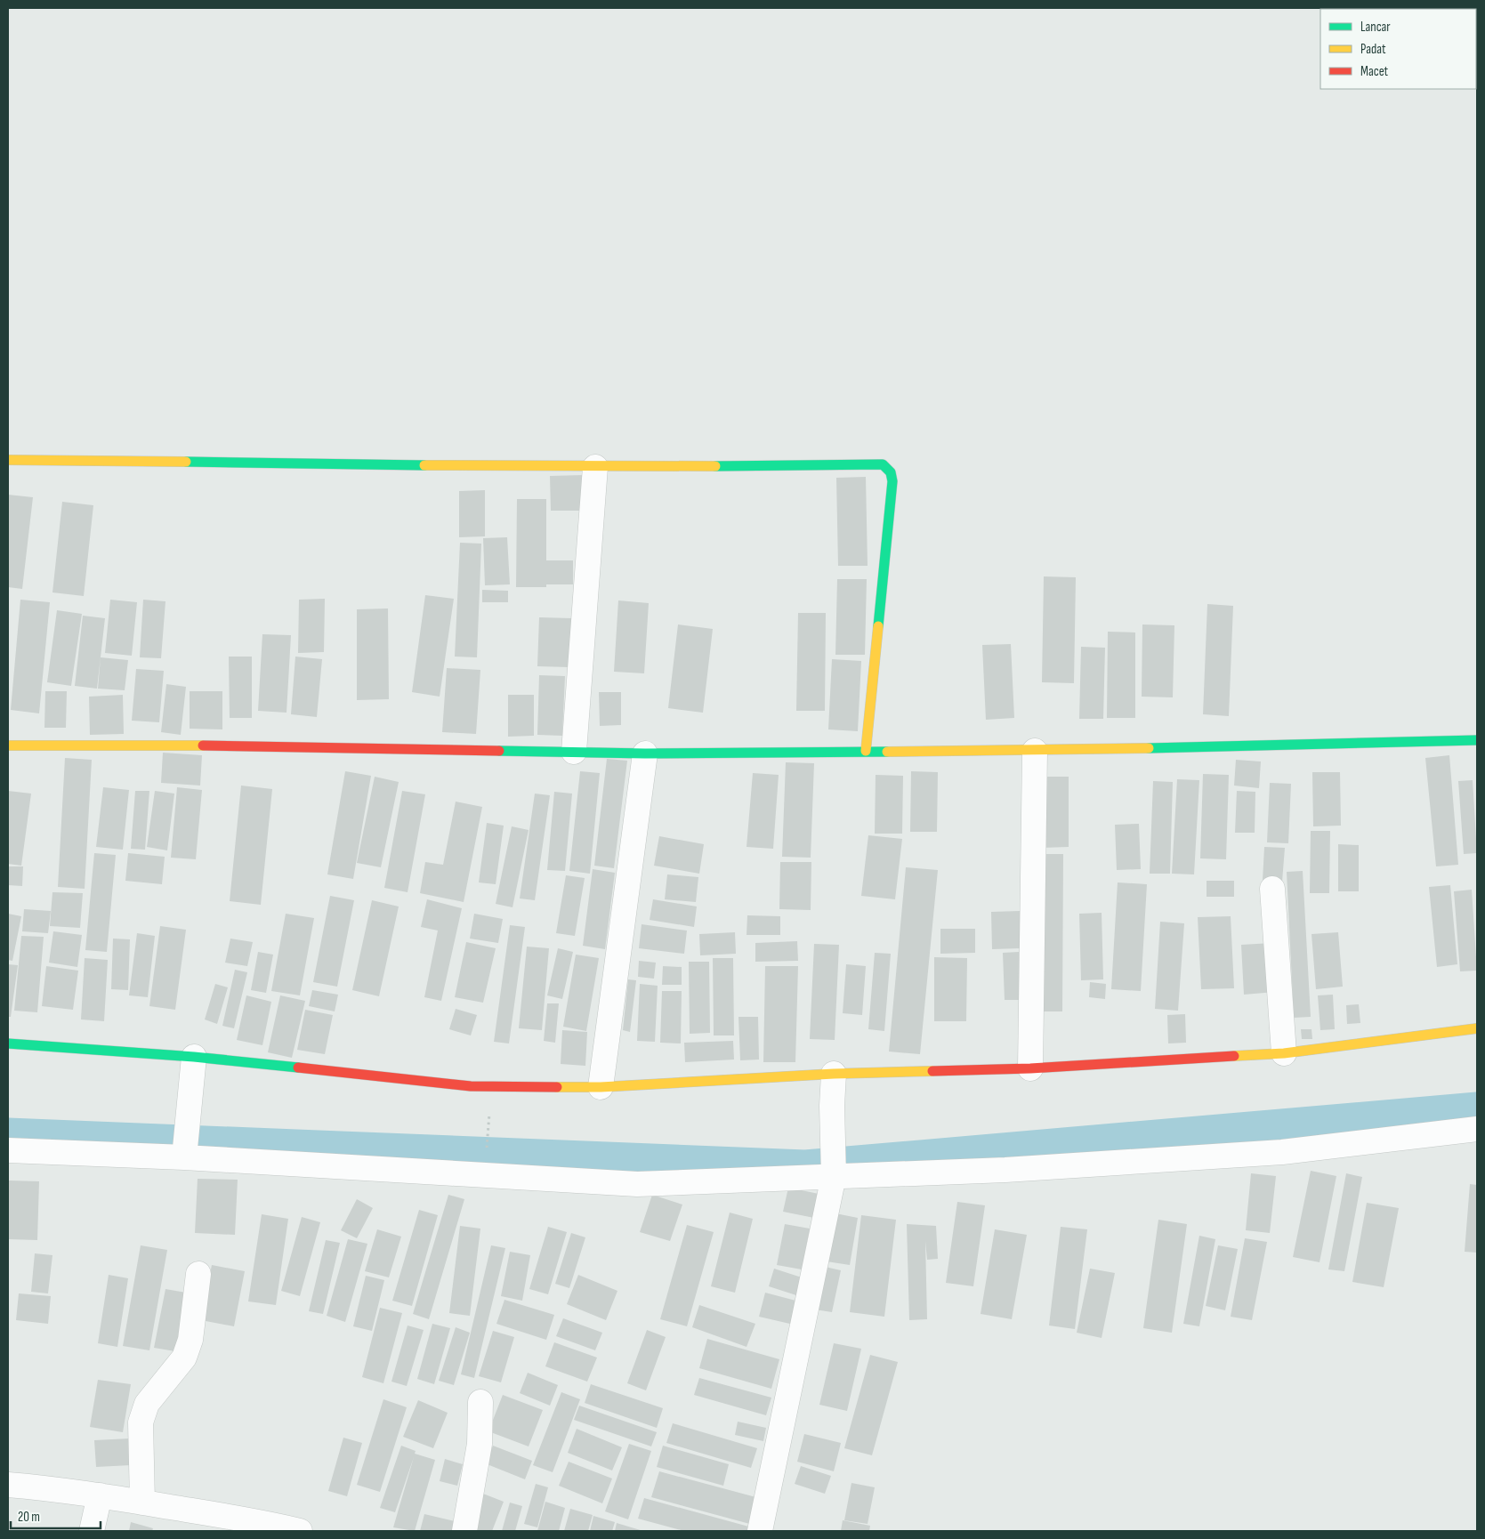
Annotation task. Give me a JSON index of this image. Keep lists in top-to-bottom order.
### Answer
{
  "legend": ["Lancar", "Padat", "Macet"],
  "scale_bar": "20 m"
}
